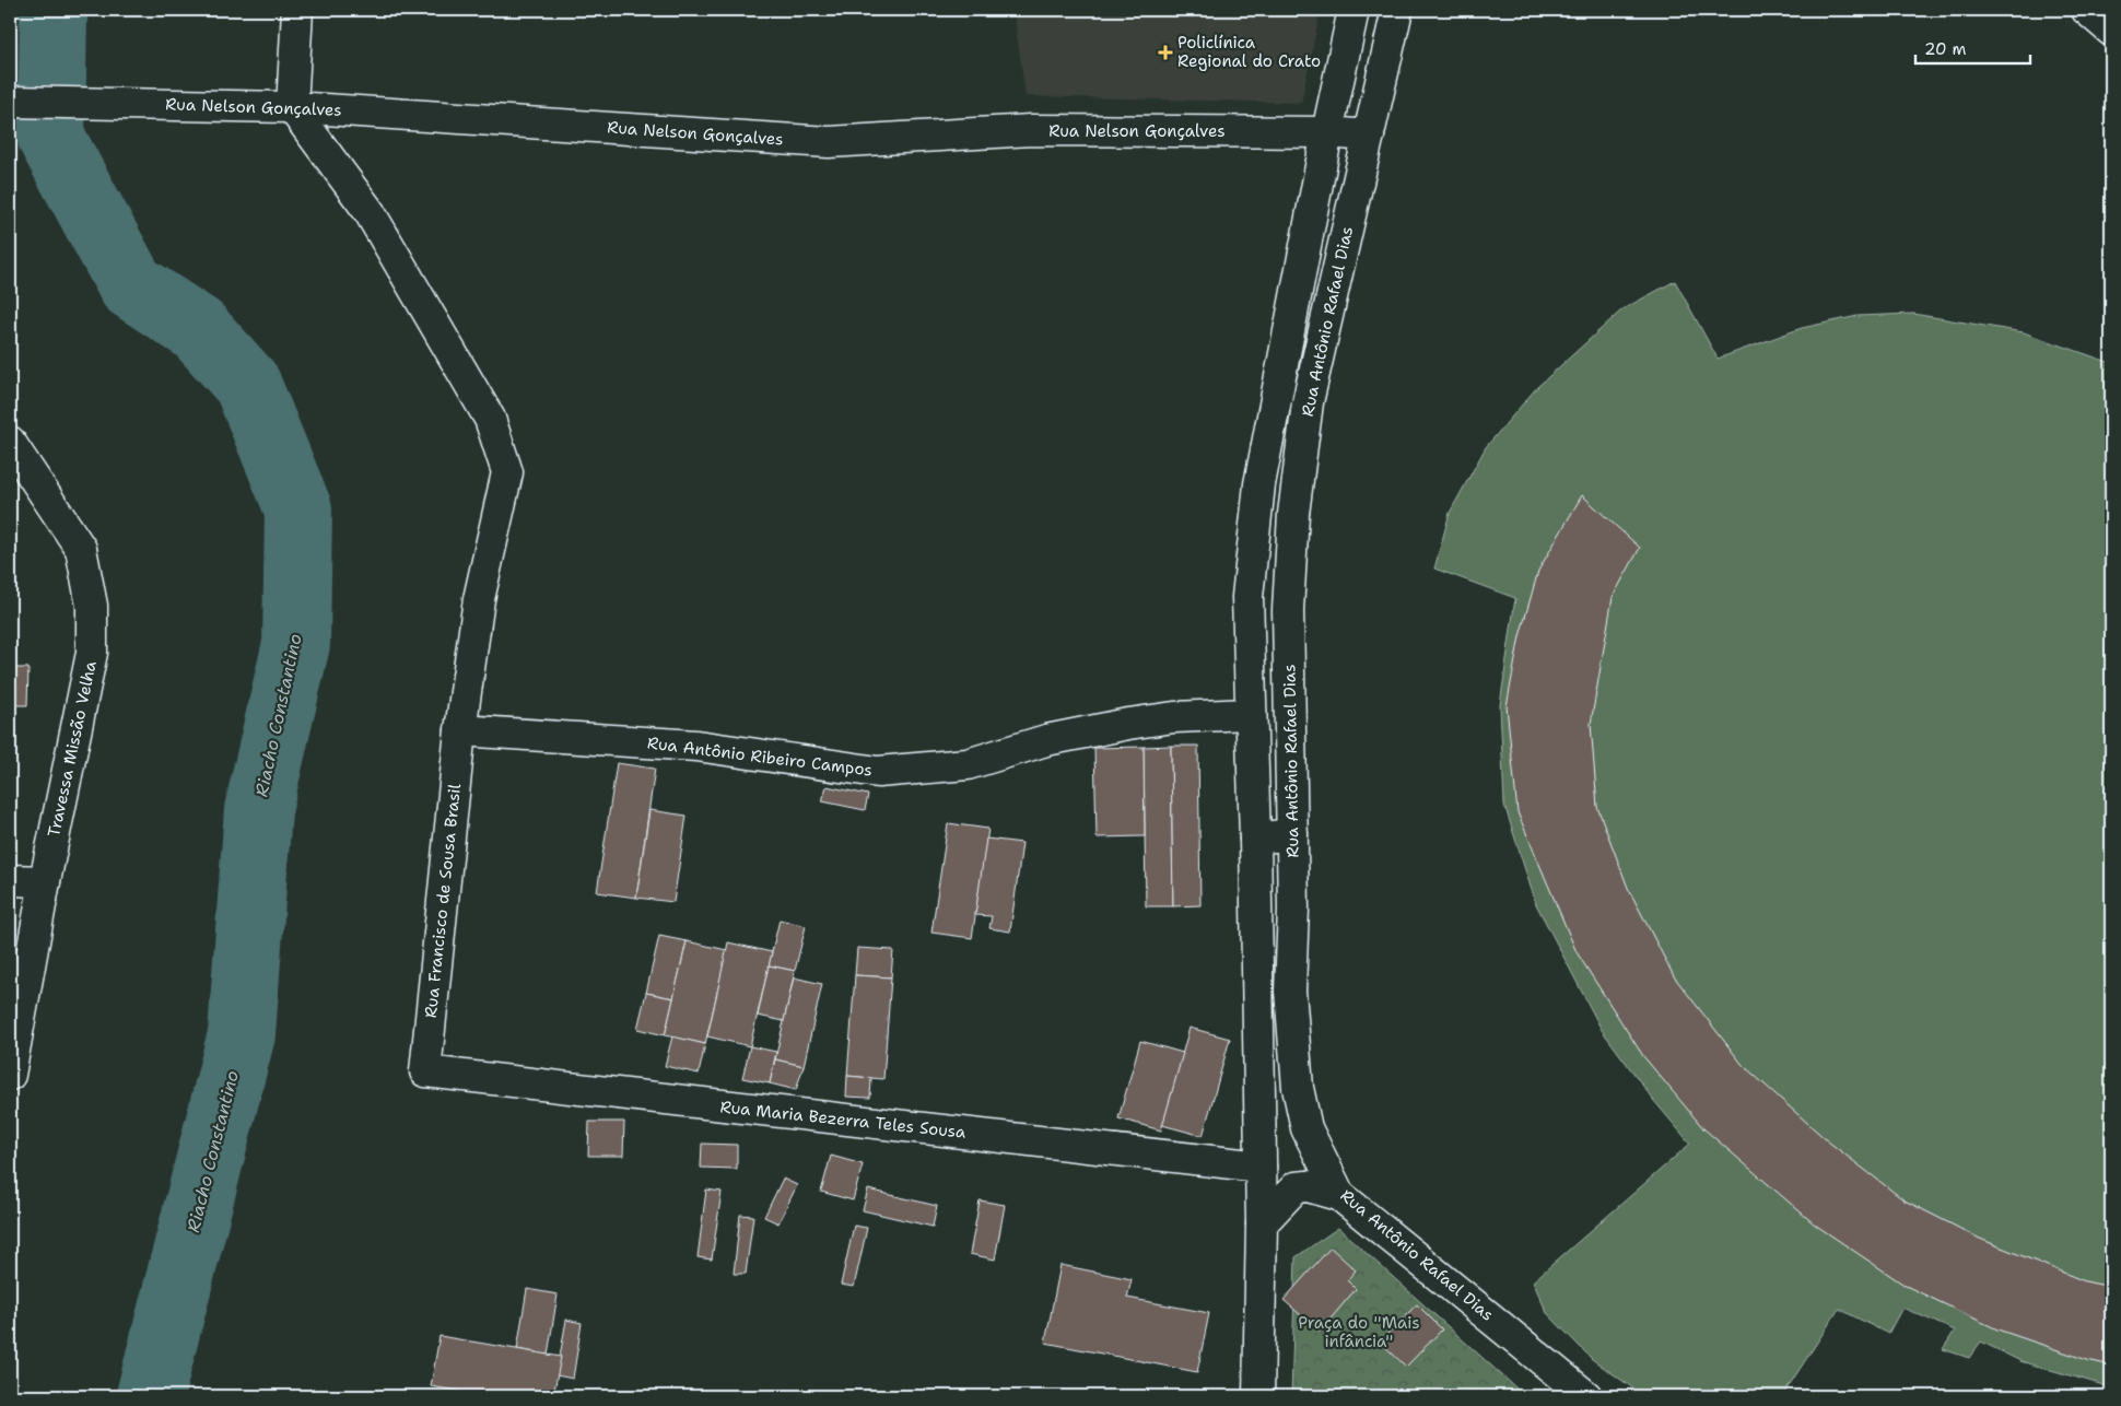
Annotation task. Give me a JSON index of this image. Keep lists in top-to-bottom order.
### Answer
{
  "streets": {
    "street": [
      "Rua Nelson Gonçalves",
      "Rua Antônio Rafael Dias",
      "Travessa Missão Velha",
      "Rua Antônio Ribeiro Campos",
      "Rua Francisco de Sousa Brasil",
      "Rua Maria Bezerra Teles Sousa"
    ]
  },
  "crossings": [
    ["Rua Nelson Gonçalves", "Rua Antônio Rafael Dias"],
    ["Rua Nelson Gonçalves", "Rua Francisco de Sousa Brasil"],
    ["Rua Antônio Rafael Dias", "Rua Antônio Ribeiro Campos"],
    ["Rua Antônio Rafael Dias", "Rua Maria Bezerra Teles Sousa"],
    ["Rua Antônio Ribeiro Campos", "Rua Francisco de Sousa Brasil"],
    ["Rua Francisco de Sousa Brasil", "Rua Maria Bezerra Teles Sousa"]
  ],
  "water": ["Riacho Constantino"],
  "parks": ["Praça do ''Mais infância''"],
  "places": {
    "health": ["Policlínica Regional do Crato"]
  },
  "scale_bar": "20 m"
}
